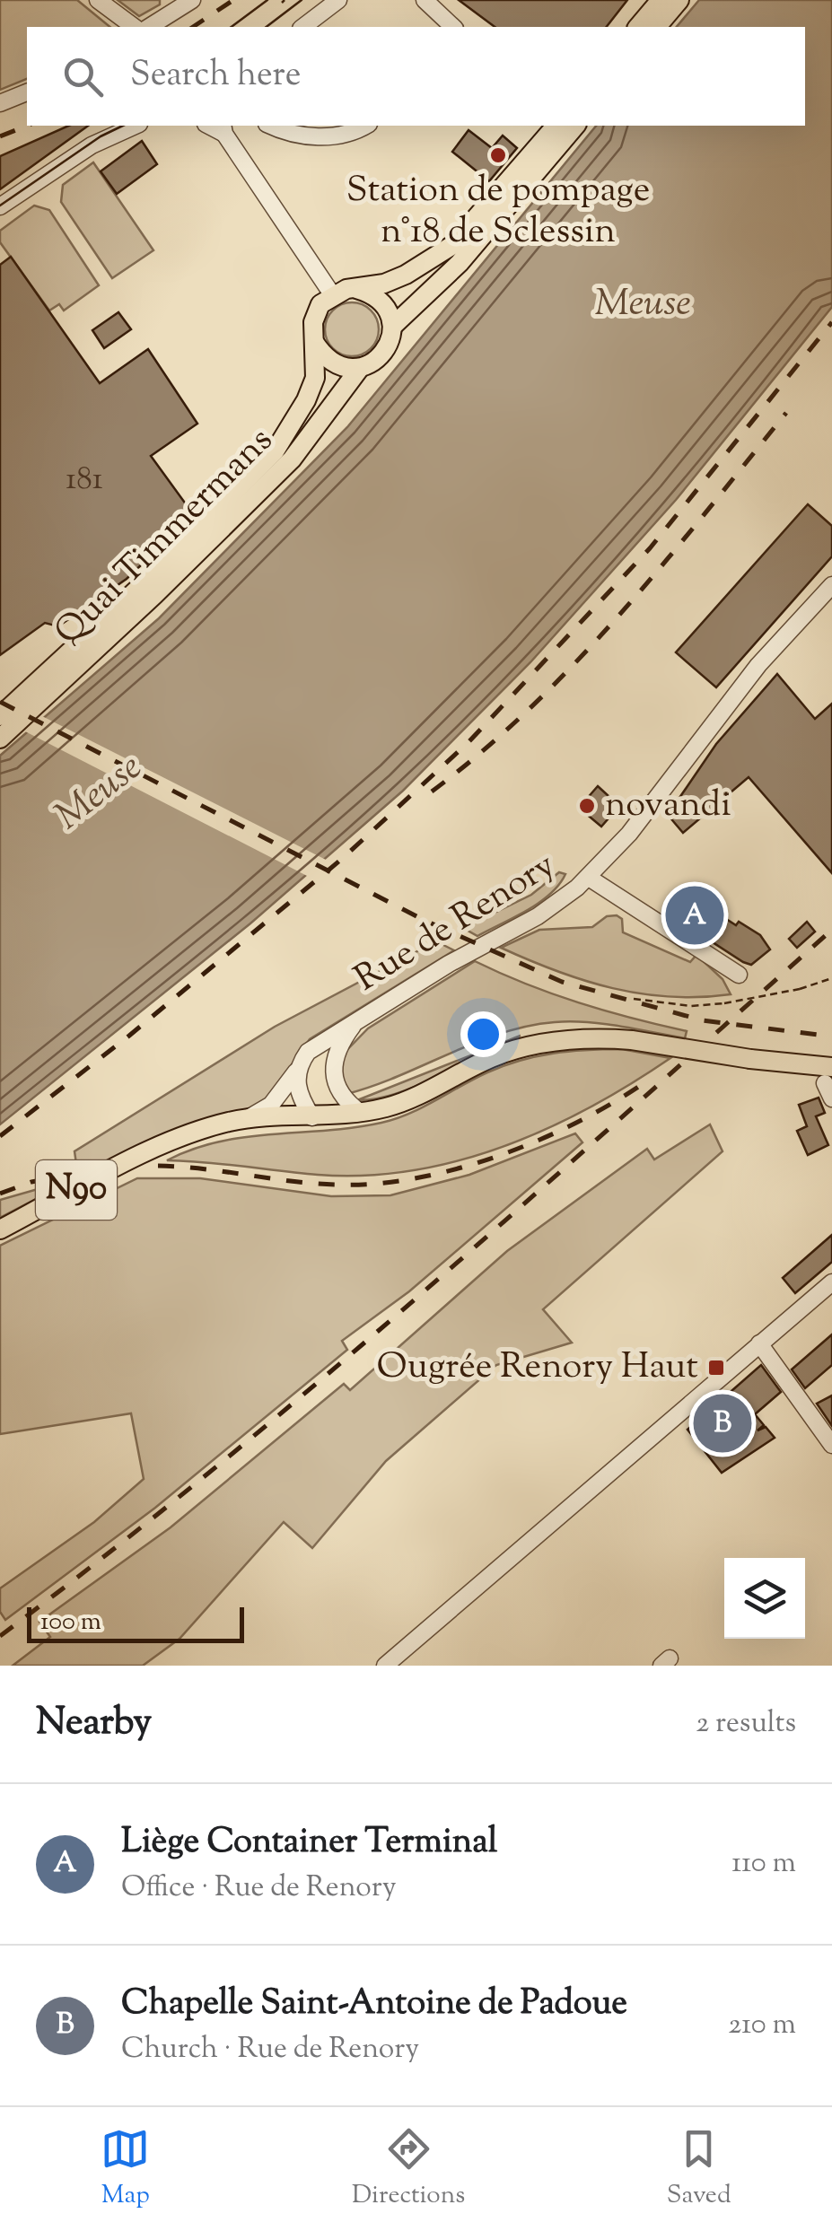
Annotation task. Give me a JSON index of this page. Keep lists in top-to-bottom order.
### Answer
{
  "streets": {
    "main road": ["Quai Timmermans", "N90"],
    "street": ["Rue de Renory"]
  },
  "crossings": [
    ["Rue de Renory", "N90"]
  ],
  "water": ["Meuse"],
  "places": {
    "other": ["Station de pompage n°18 de Sclessin", "novandi"],
    "transit": ["Ougrée Renory Haut"]
  },
  "house_numbers": ["181"],
  "scale_bar": "100 m",
  "page": {
    "search": "Search here",
    "pins": ["A", "B"],
    "scale": "100 m",
    "heading": ["Nearby", "2 results"],
    "list": [
      {
        "mark": "A",
        "name": "Liège Container Terminal",
        "note": "Office · Rue de Renory",
        "value": "110 m"
      },
      {
        "mark": "B",
        "name": "Chapelle Saint-Antoine de Padoue",
        "note": "Church · Rue de Renory",
        "value": "210 m"
      }
    ],
    "nav": ["Map", "Directions", "Saved"]
  }
}
